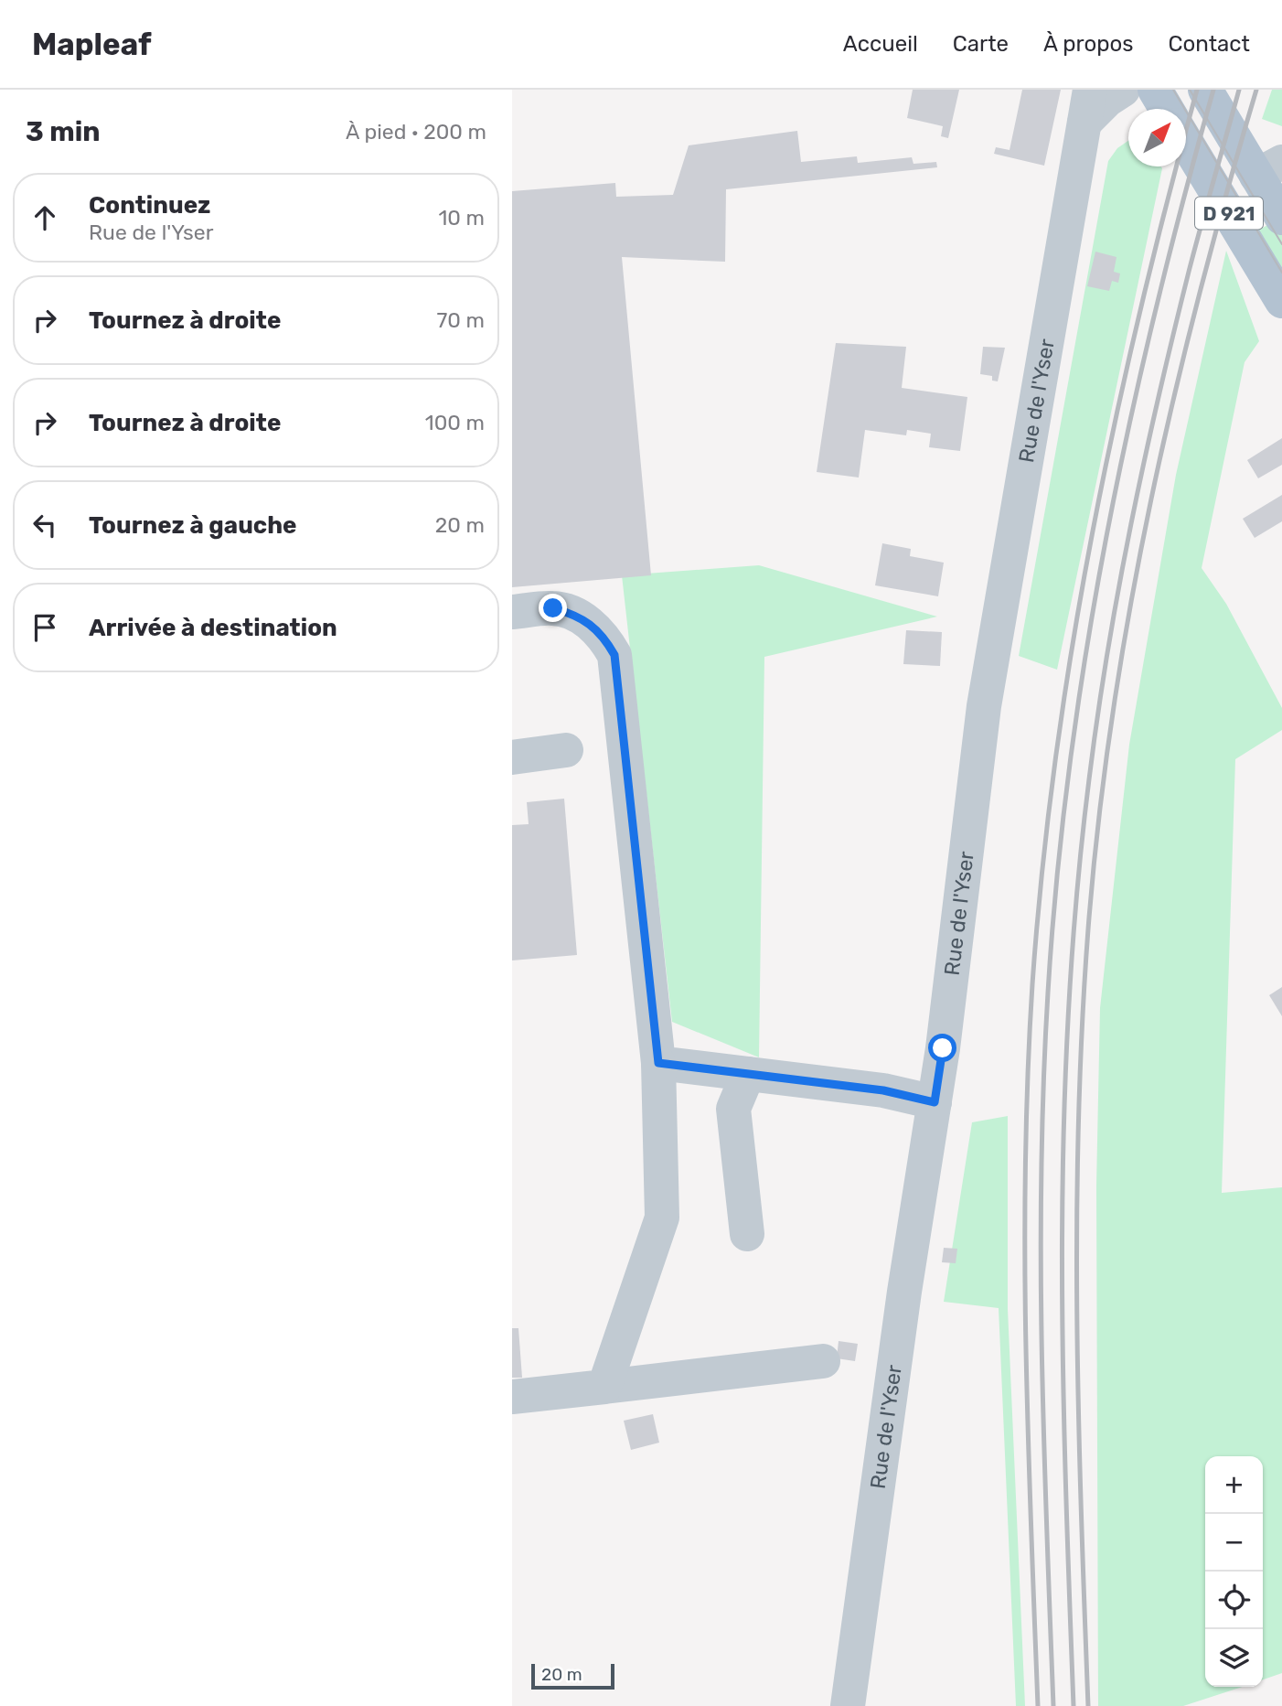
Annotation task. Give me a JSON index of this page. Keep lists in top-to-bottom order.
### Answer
{
  "streets": {
    "main road": ["D 921"],
    "street": ["Rue de l'Yser"]
  },
  "scale_bar": "20 m",
  "north": "top right",
  "page": {
    "header": "Mapleaf",
    "nav": [
      "Accueil",
      "Carte",
      "À propos",
      "Contact"
    ],
    "heading": ["3 min", "À pied · 200 m"],
    "list": [
      ["Continuez", "Rue de l'Yser", "10 m"],
      ["Tournez à droite", "70 m"],
      ["Tournez à droite", "100 m"],
      ["Tournez à gauche", "20 m"],
      "Arrivée à destination"
    ],
    "map_buttons": ["+", "−"],
    "scale": "20 m"
  }
}
